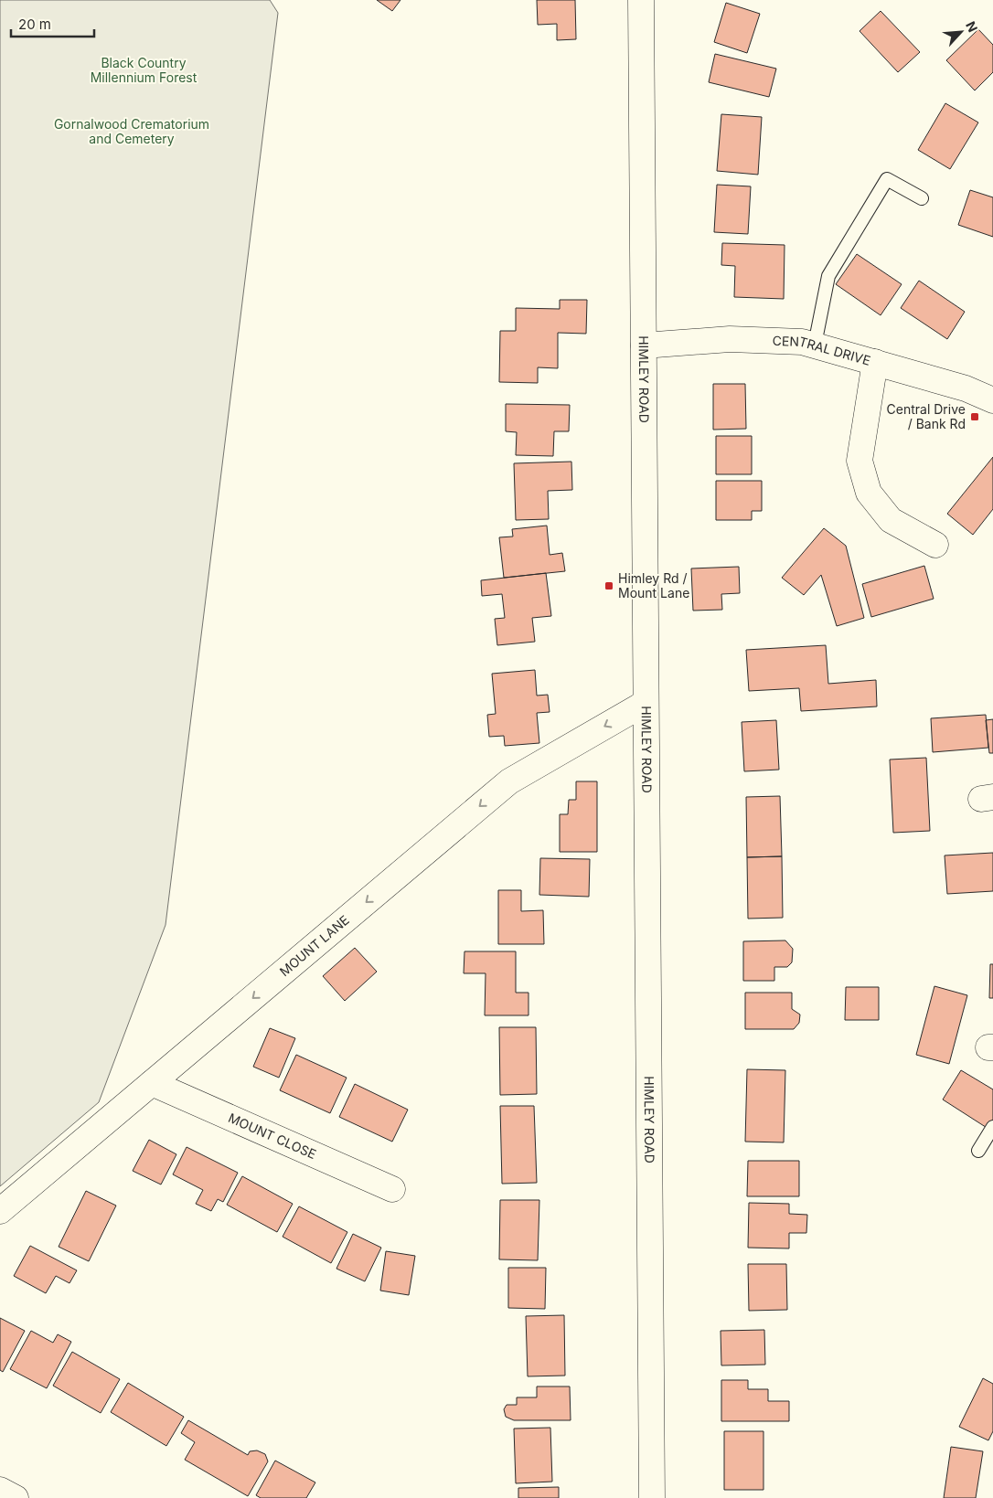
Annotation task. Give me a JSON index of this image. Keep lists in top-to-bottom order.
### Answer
{
  "streets": {
    "street": [
      "CENTRAL DRIVE",
      "HIMLEY ROAD",
      "MOUNT LANE",
      "MOUNT CLOSE"
    ]
  },
  "crossings": [
    ["CENTRAL DRIVE", "HIMLEY ROAD"],
    ["HIMLEY ROAD", "MOUNT LANE"],
    ["MOUNT LANE", "MOUNT CLOSE"]
  ],
  "one_way": ["MOUNT LANE"],
  "parks": ["Black Country Millennium Forest", "Gornalwood Crematorium and Cemetery"],
  "places": {
    "transit": ["Central Drive / Bank Rd", "Himley Rd / Mount Lane"]
  },
  "scale_bar": "20 m",
  "north": "top right"
}
